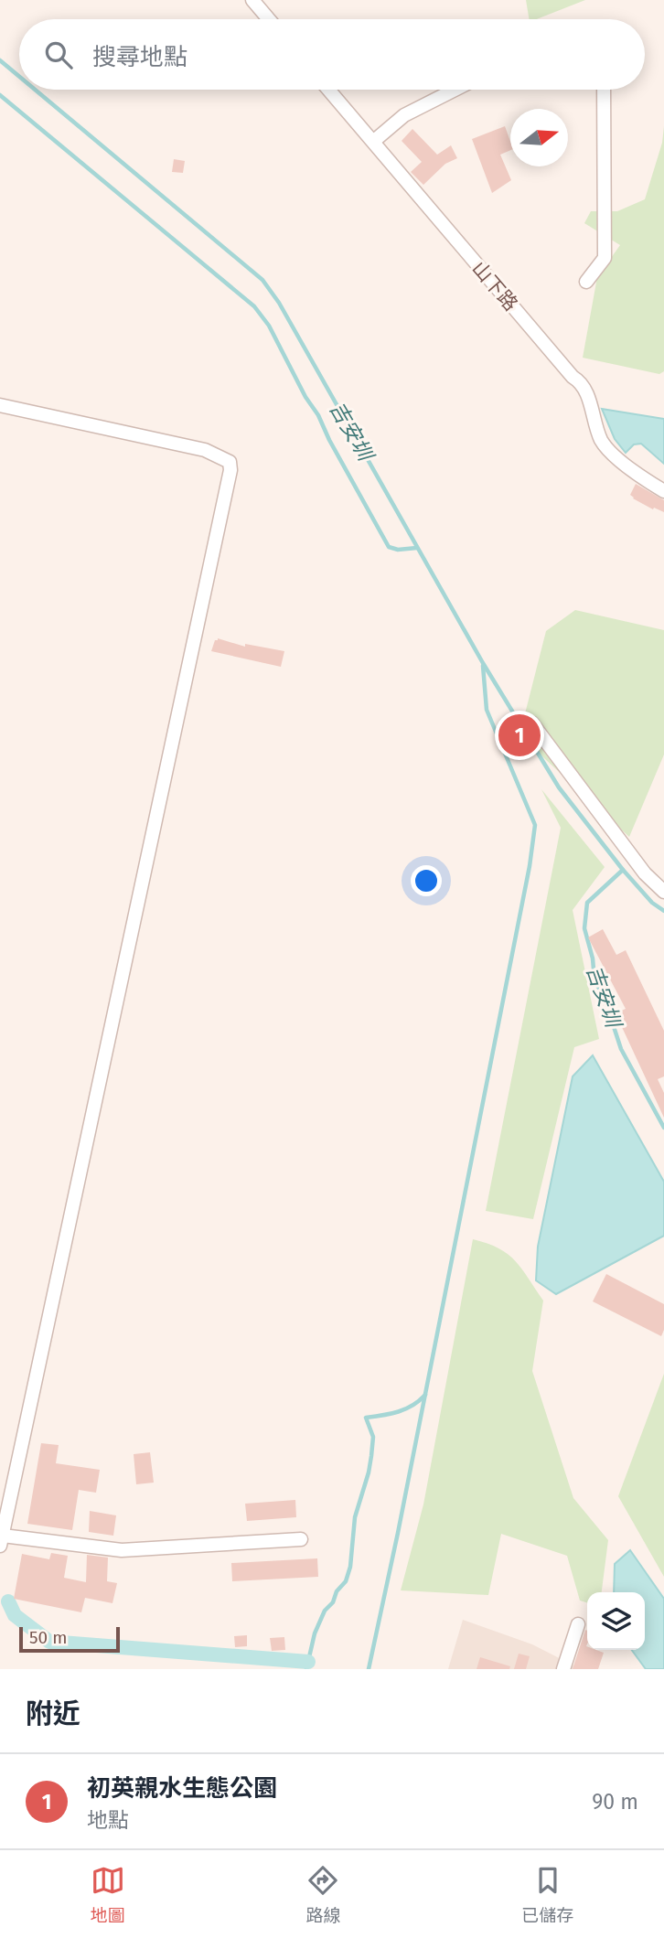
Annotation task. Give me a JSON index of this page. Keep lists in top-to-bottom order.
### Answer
{
  "streets": {
    "street": ["山下路"]
  },
  "water": ["吉安圳"],
  "scale_bar": "50 m",
  "north": "right",
  "page": {
    "search": "搜尋地點",
    "pins": "1",
    "scale": "50 m",
    "heading": "附近",
    "list": [
      {
        "mark": "1",
        "name": "初英親水生態公園",
        "note": "地點",
        "value": "90 m"
      }
    ],
    "nav": ["地圖", "路線", "已儲存"]
  }
}
